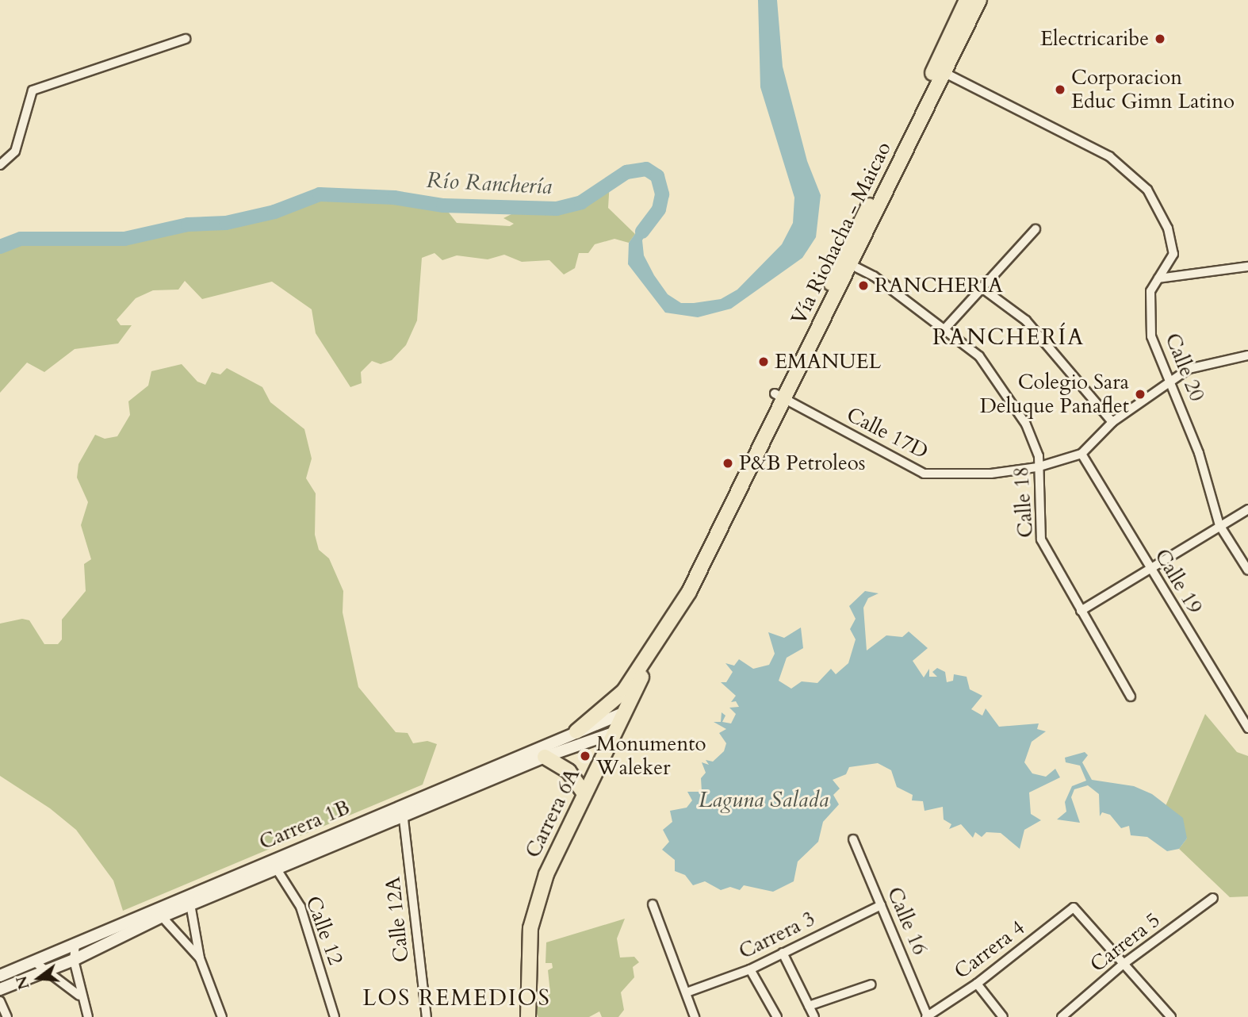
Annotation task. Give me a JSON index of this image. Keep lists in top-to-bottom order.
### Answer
{
  "streets": {
    "highway": ["Vía Riohacha - Maicao", "Carrera 6A"],
    "street": [
      "Calle 20",
      "Calle 17D",
      "Calle 18",
      "Calle 19",
      "Carrera 1B",
      "Calle 12A",
      "Calle 16",
      "Calle 12",
      "Carrera 3",
      "Carrera 5",
      "Carrera 4"
    ]
  },
  "crossings": [
    ["Vía Riohacha - Maicao", "Calle 20"],
    ["Vía Riohacha - Maicao", "Calle 17D"],
    ["Vía Riohacha - Maicao", "Calle 18"],
    ["Vía Riohacha - Maicao", "Carrera 6A"],
    ["Calle 17D", "Calle 18"],
    ["Carrera 6A", "Carrera 1B"],
    ["Carrera 1B", "Calle 12A"],
    ["Carrera 1B", "Calle 12"],
    ["Calle 16", "Carrera 3"],
    ["Calle 16", "Carrera 4"],
    ["Carrera 5", "Carrera 4"]
  ],
  "districts": ["RANCHERÍA", "LOS REMEDIOS"],
  "water": ["Río Ranchería", "Laguna Salada"],
  "places": [
    "Electricaribe",
    "Corporacion Educ Gimn Latino",
    "RANCHERIA",
    "EMANUEL",
    "Colegio Sara Deluque Panaflet",
    "P&B Petroleos",
    "Monumento Waleker"
  ],
  "north": "left"
}
